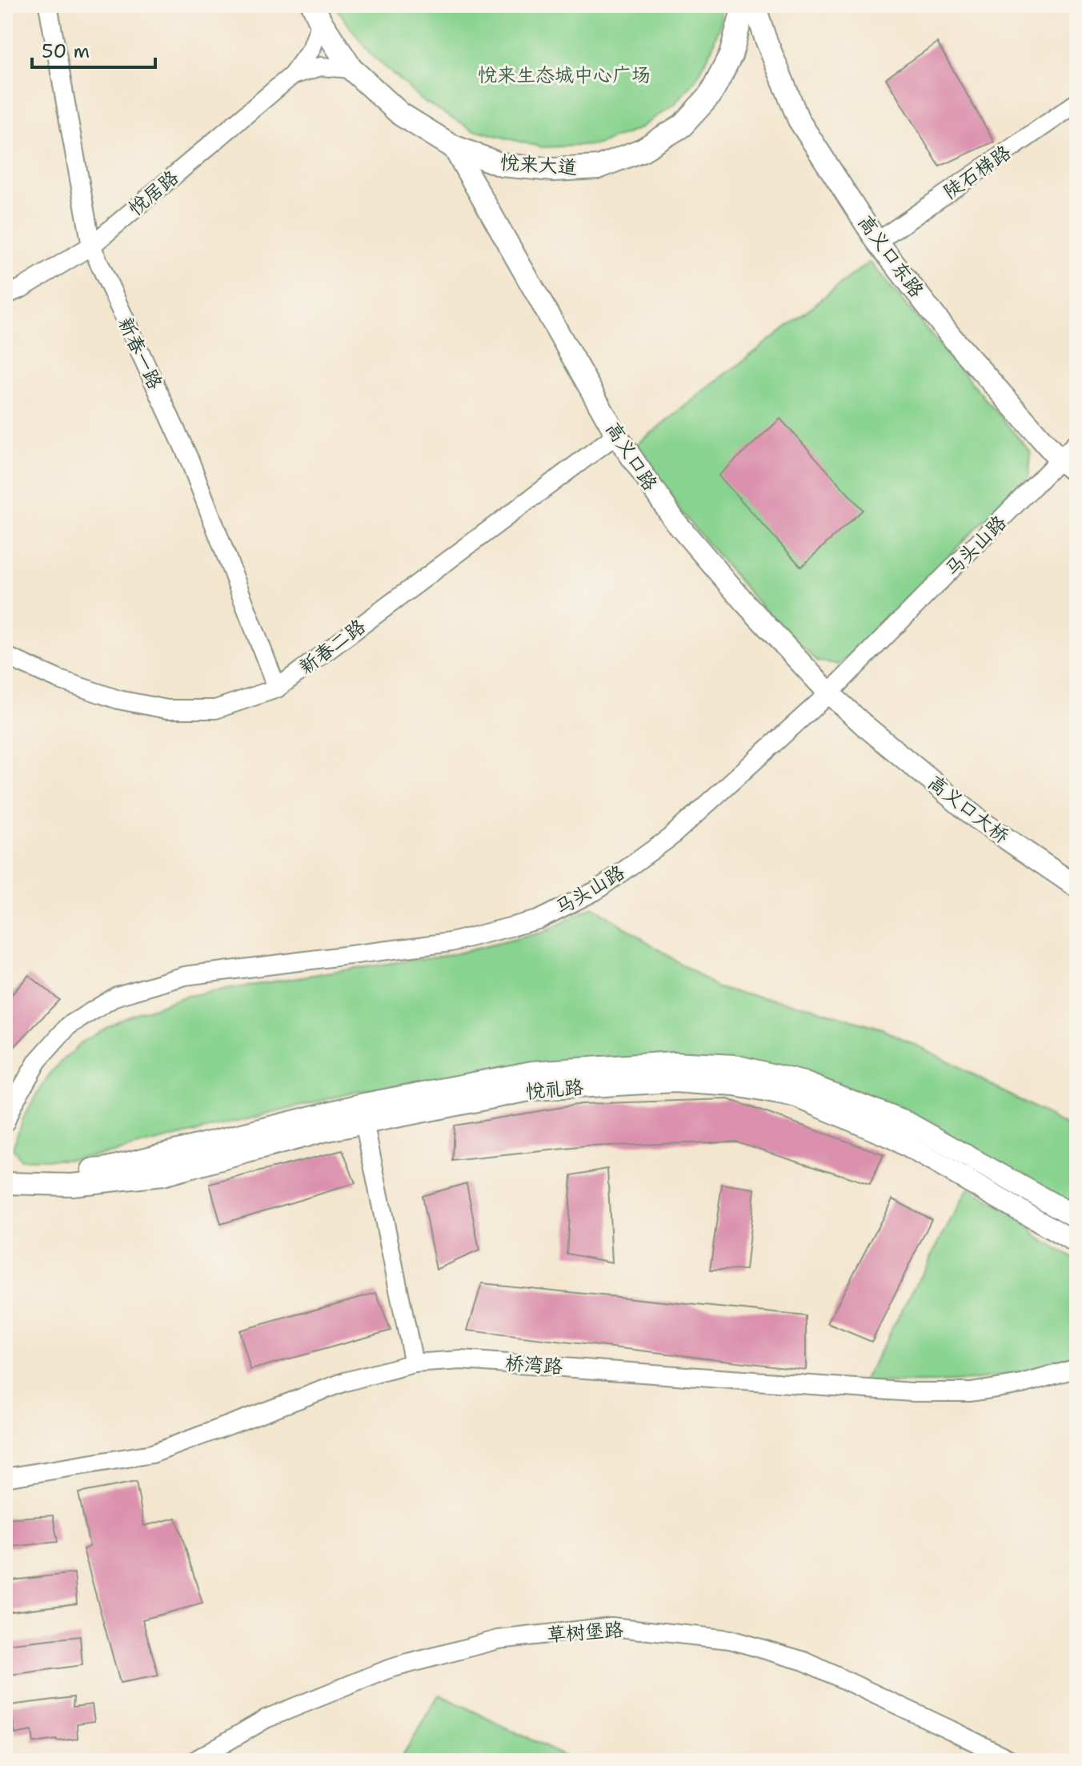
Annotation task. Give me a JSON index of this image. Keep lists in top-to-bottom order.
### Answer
{
  "streets": {
    "main road": [
      "悦来大道",
      "高义口东路",
      "高义口路",
      "高义口大桥",
      "悦礼路"
    ],
    "street": [
      "陡石梯路",
      "悦居路",
      "新春一路",
      "马头山路",
      "新春二路",
      "桥湾路",
      "草树堡路"
    ]
  },
  "crossings": [
    ["悦来大道", "高义口路"],
    ["陡石梯路", "高义口东路"],
    ["悦居路", "新春一路"],
    ["高义口东路", "马头山路"],
    ["新春一路", "新春二路"],
    ["高义口路", "马头山路"],
    ["高义口路", "新春二路"],
    ["高义口路", "高义口大桥"]
  ],
  "parks": ["悦来生态城中心广场"],
  "scale_bar": "50 m"
}
